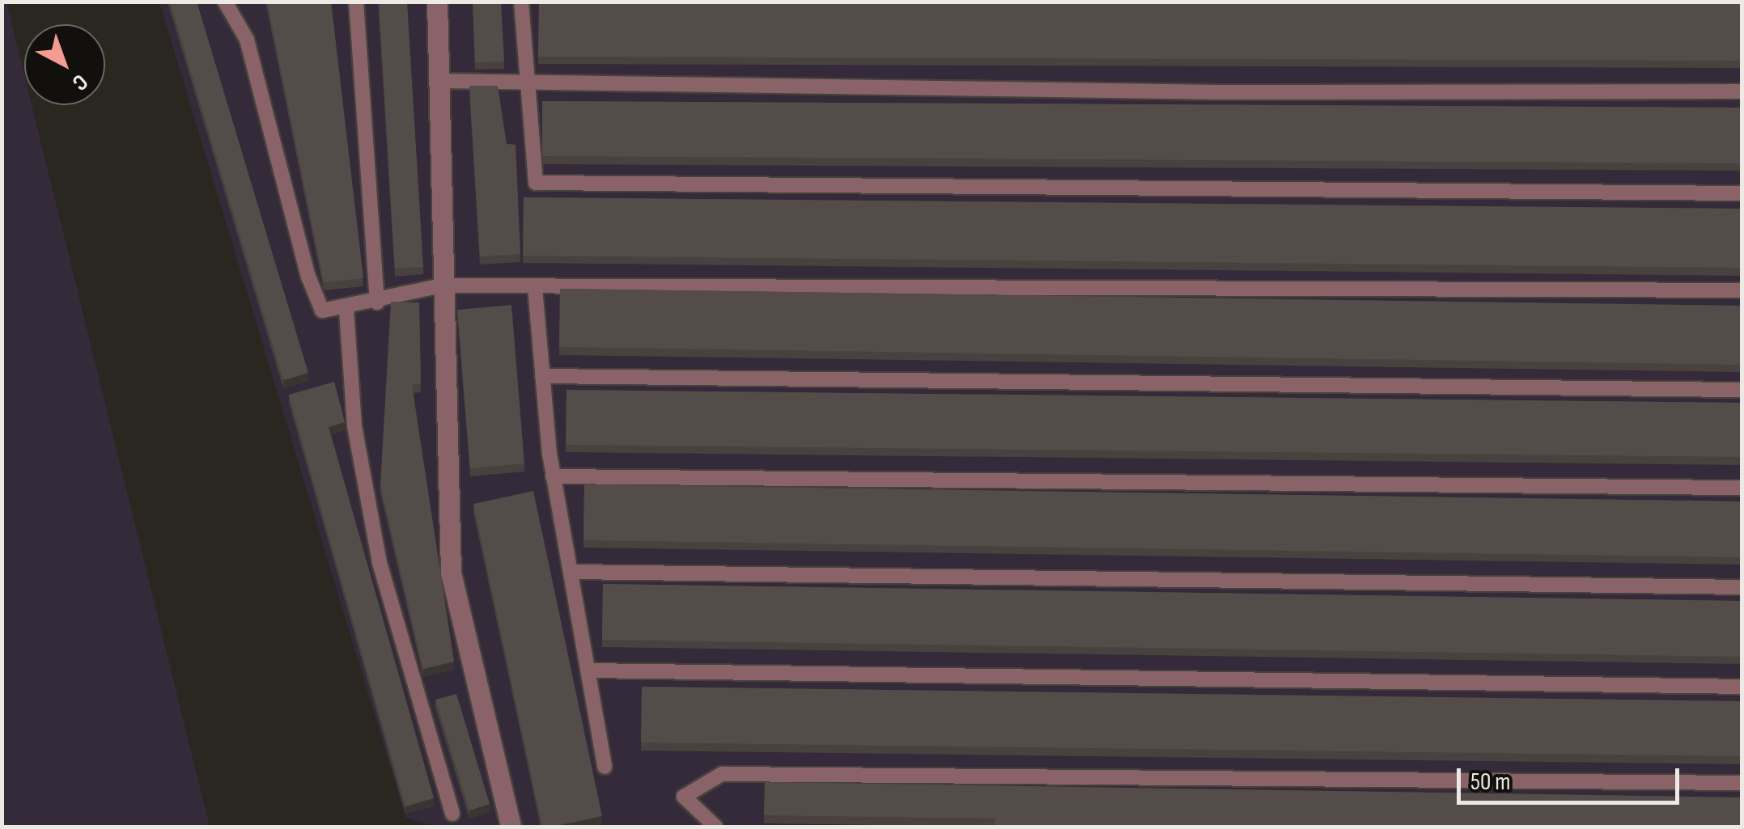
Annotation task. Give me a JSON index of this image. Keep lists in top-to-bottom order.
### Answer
{
  "scale_bar": "50 m",
  "north": "bottom right"
}
